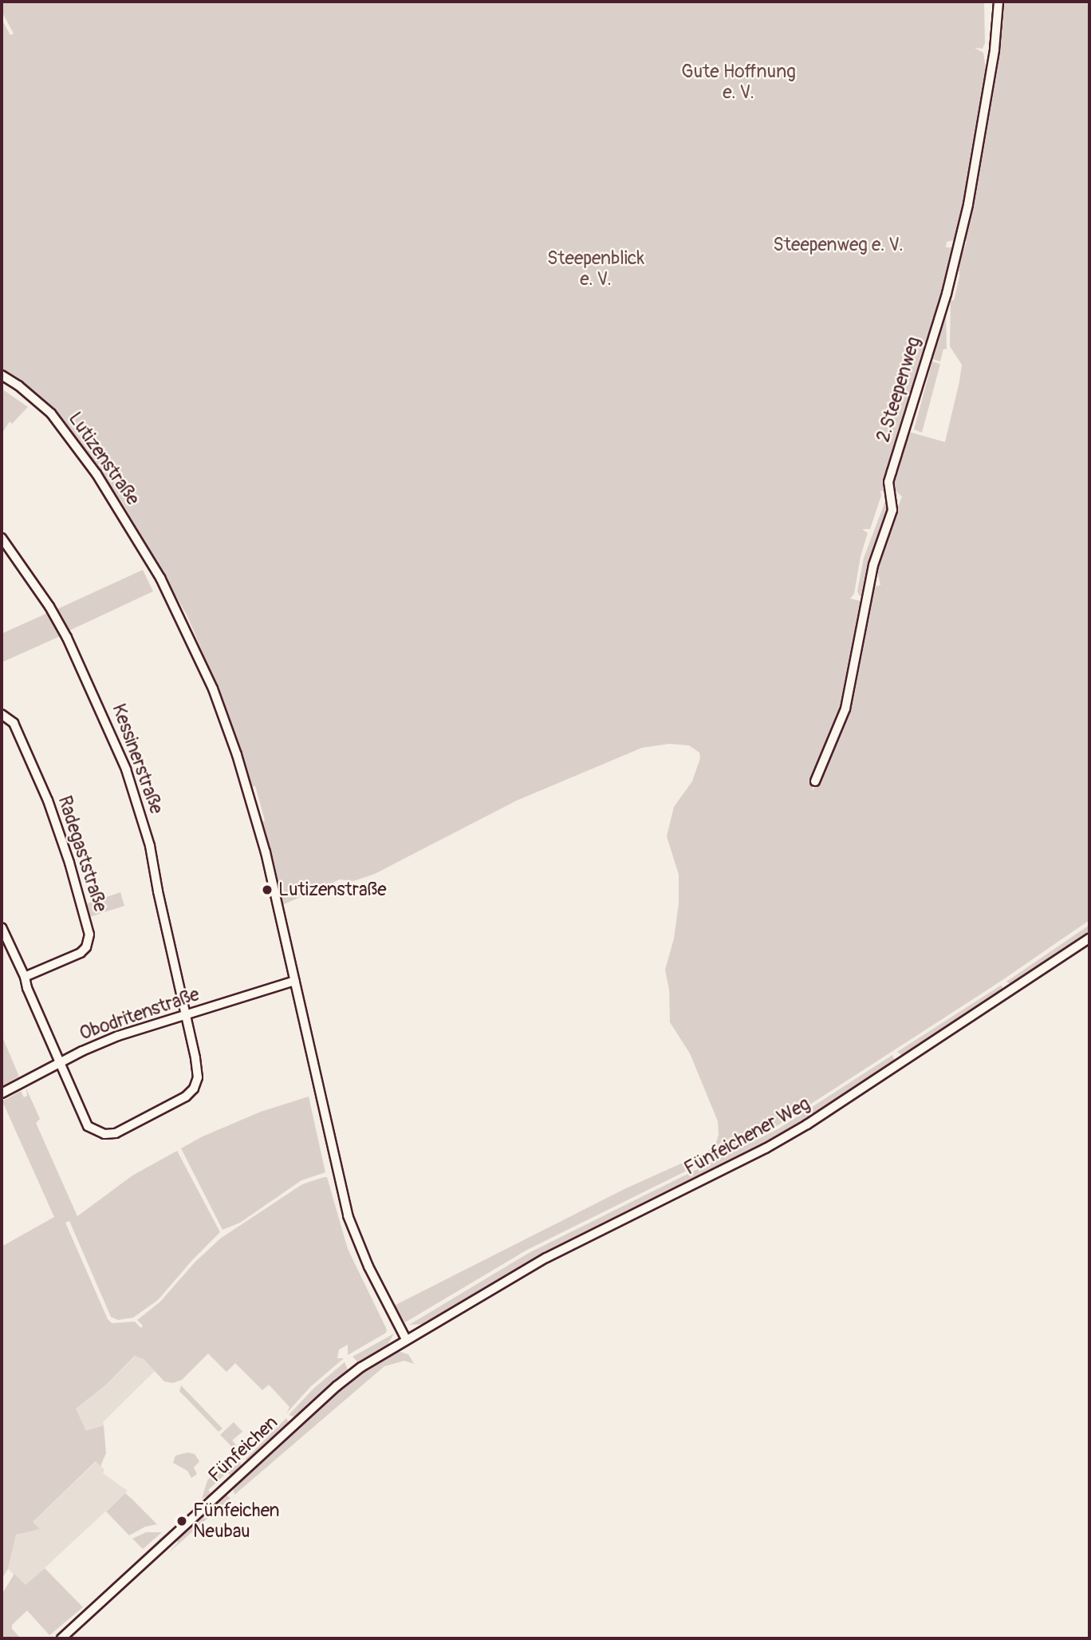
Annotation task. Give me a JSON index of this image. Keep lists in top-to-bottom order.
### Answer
{
  "streets": {
    "street": [
      "2.Steepenweg",
      "Lutizenstraße",
      "Kessinerstraße",
      "Radegaststraße",
      "Obodritenstraße",
      "Fünfeichener Weg",
      "Fünfeichen"
    ]
  },
  "crossings": [
    ["Lutizenstraße", "Obodritenstraße"],
    ["Lutizenstraße", "Fünfeichener Weg"],
    ["Lutizenstraße", "Fünfeichen"],
    ["Kessinerstraße", "Obodritenstraße"],
    ["Fünfeichener Weg", "Fünfeichen"]
  ],
  "parks": ["Gute Hoffnung e. V.", "Steepenweg e. V.", "Steepenblick e. V."],
  "places": ["Lutizenstraße", "Fünfeichen Neubau"]
}
